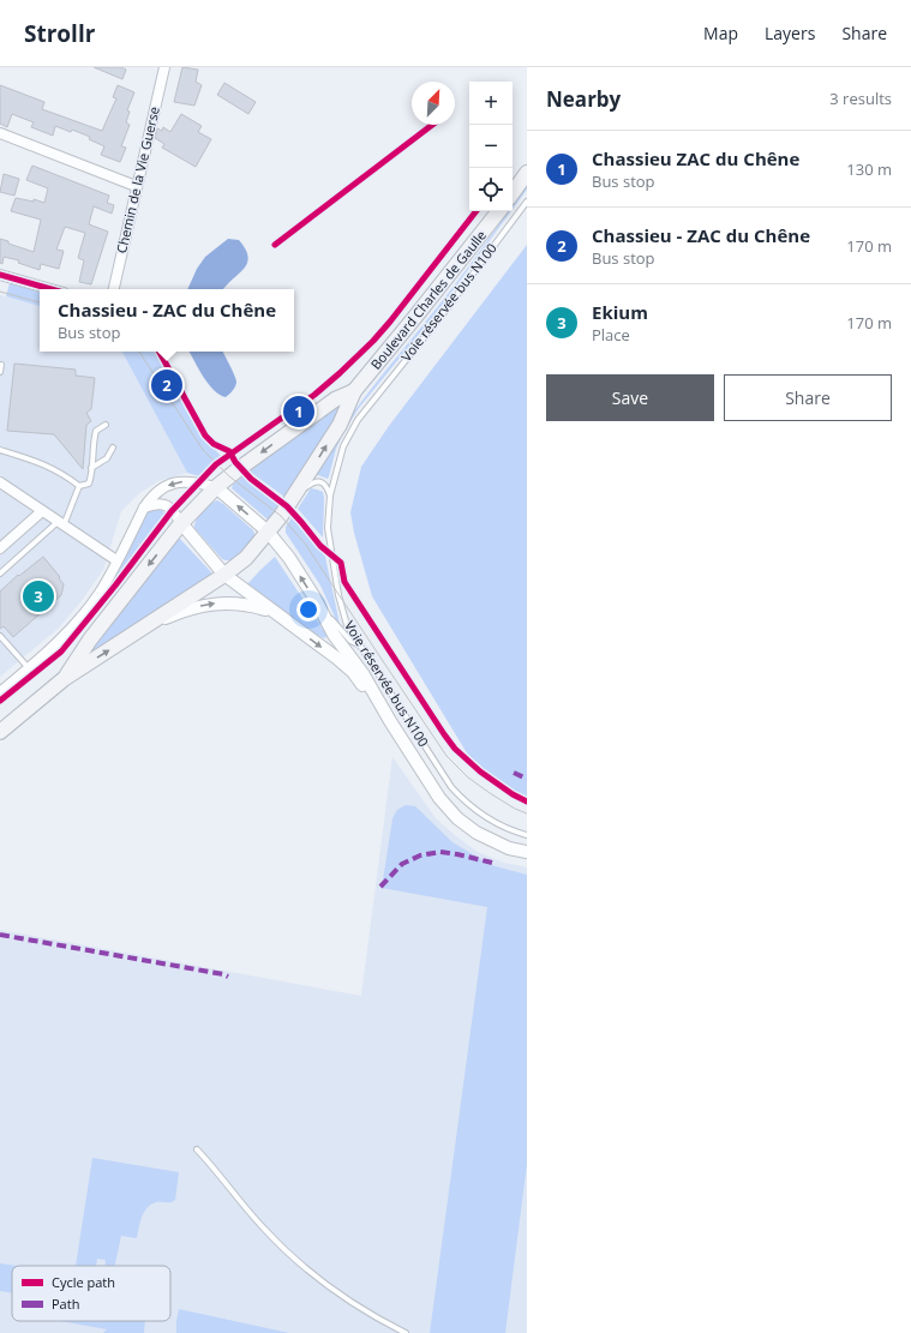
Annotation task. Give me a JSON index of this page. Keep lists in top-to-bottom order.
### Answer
{
  "streets": {
    "main road": ["Boulevard Charles de Gaulle"],
    "street": ["Chemin de la Vie Guerse"],
    "lane": ["Voie réservée bus N100"]
  },
  "legend": ["Cycle path", "Path"],
  "north": "top right",
  "page": {
    "header": "Strollr",
    "nav": ["Map", "Layers", "Share"],
    "heading": ["Nearby", "3 results"],
    "map_buttons": ["+", "−"],
    "list": [
      {
        "mark": "1",
        "name": "Chassieu ZAC du Chêne",
        "note": "Bus stop",
        "value": "130 m"
      },
      {
        "mark": "2",
        "name": "Chassieu - ZAC du Chêne",
        "note": "Bus stop",
        "value": "170 m"
      },
      {
        "mark": "3",
        "name": "Ekium",
        "note": "Place",
        "value": "170 m"
      }
    ],
    "popup": ["Chassieu - ZAC du Chêne", "Bus stop"],
    "buttons": ["Save", "Share"],
    "pins": ["2", "1", "3"]
  }
}
